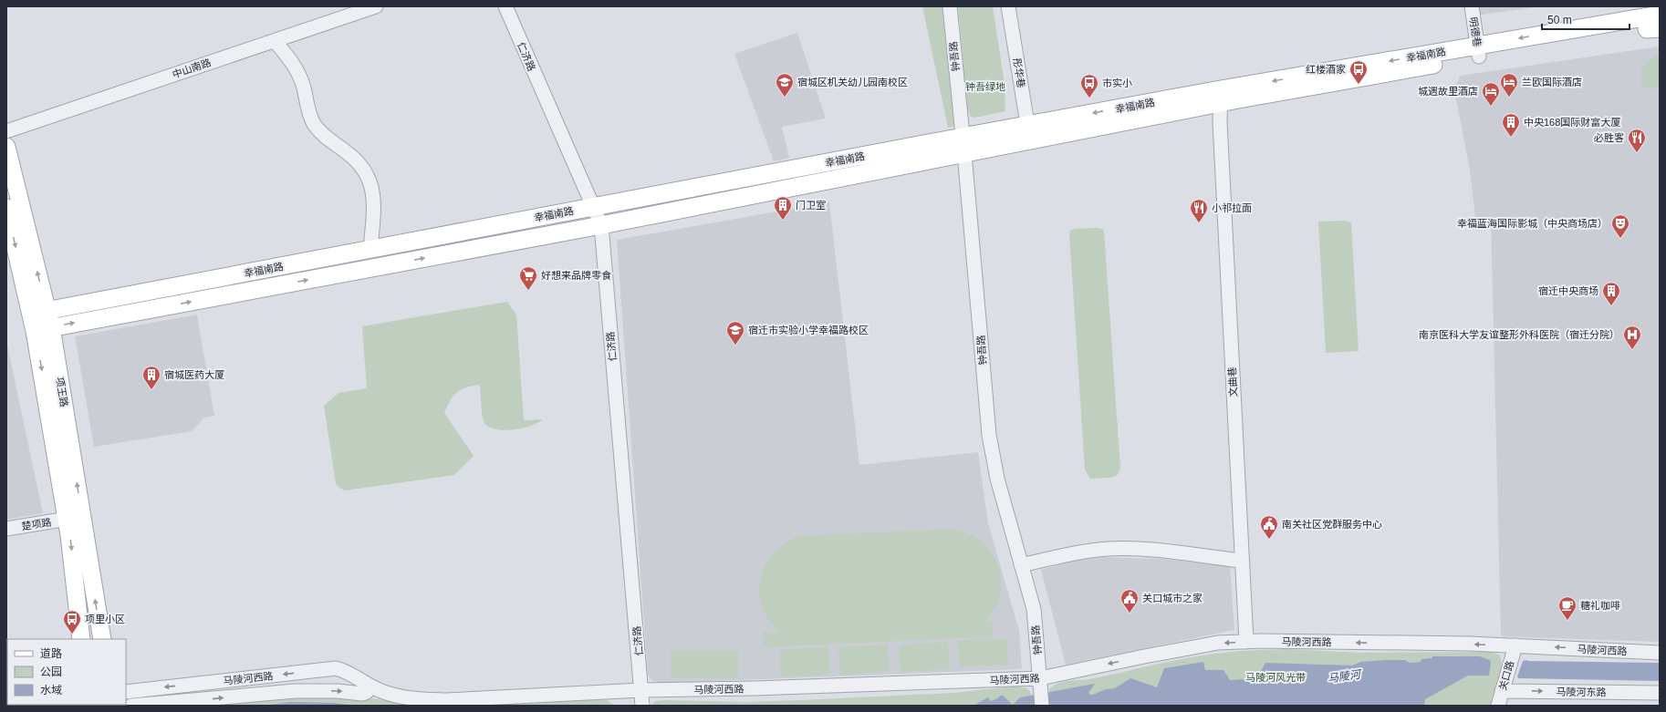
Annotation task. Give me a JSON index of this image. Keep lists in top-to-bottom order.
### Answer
{
  "streets": {
    "main road": ["幸福南路", "项王路"],
    "street": [
      "明德巷",
      "仁济路",
      "钟吾路",
      "中山南路",
      "彤华巷",
      "文曲巷",
      "楚项路",
      "马陵河西路",
      "关口路",
      "马陵河东路"
    ]
  },
  "crossings": [
    ["明德巷", "幸福南路"],
    ["幸福南路", "仁济路"],
    ["幸福南路", "钟吾路"],
    ["幸福南路", "彤华巷"],
    ["幸福南路", "文曲巷"],
    ["幸福南路", "项王路"],
    ["仁济路", "马陵河西路"],
    ["钟吾路", "马陵河西路"],
    ["文曲巷", "马陵河西路"],
    ["项王路", "楚项路"],
    ["马陵河西路", "关口路"],
    ["关口路", "马陵河东路"]
  ],
  "one_way": ["马陵河东路"],
  "water": ["马陵河"],
  "parks": ["钟吾绿地", "马陵河风光带"],
  "places": {
    "bus stop": ["红楼酒家", "市实小", "项里小区"],
    "school or university": ["宿城区机关幼儿园南校区", "宿迁市实验小学幸福路校区"],
    "hotel": ["兰欧国际酒店", "城遇故里酒店"],
    "building": [
      "中央168国际财富大厦",
      "门卫室",
      "宿迁中央商场",
      "宿城医药大厦"
    ],
    "restaurant": ["必胜客", "小祁拉面"],
    "theatre": ["幸福蓝海国际影城（中央商场店）"],
    "supermarket": ["好想来品牌零食"],
    "hospital": ["南京医科大学友谊整形外科医院（宿迁分院）"],
    "public building": ["南关社区党群服务中心", "关口城市之家"],
    "cafe": ["糖礼咖啡"]
  },
  "legend": ["道路", "公园", "水域"],
  "scale_bar": "50 m"
}
